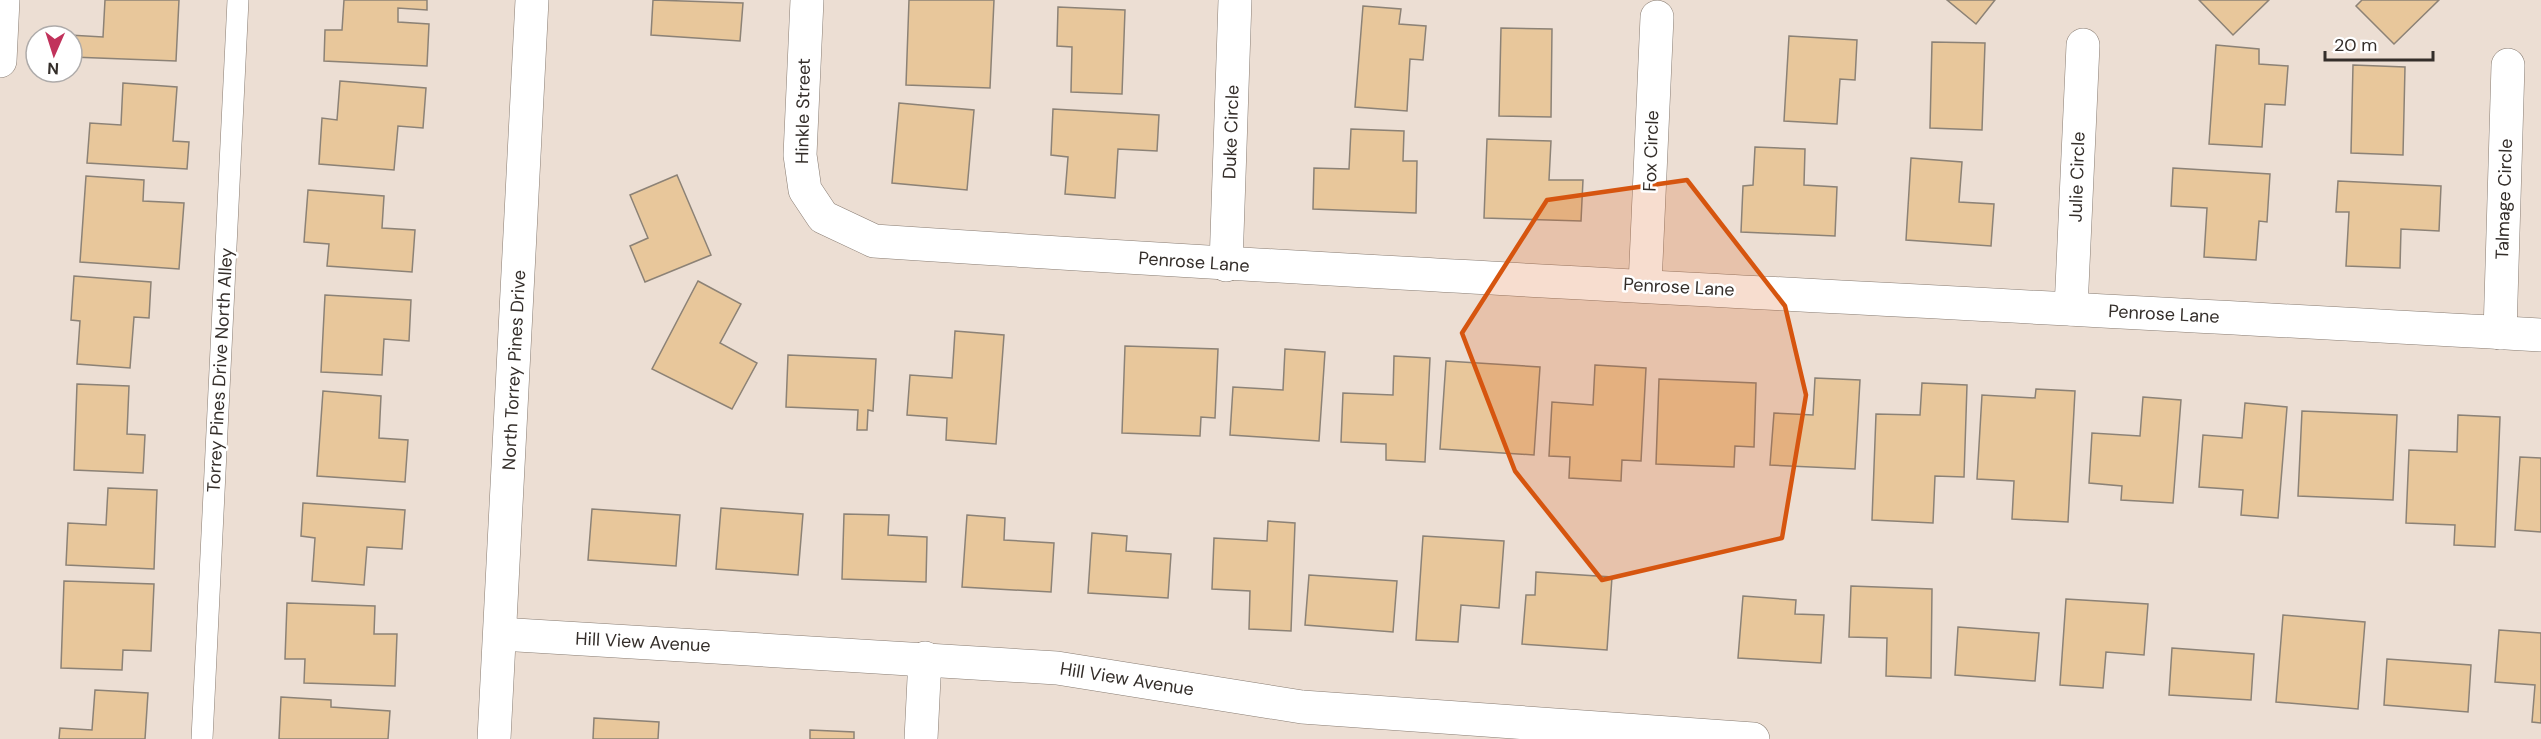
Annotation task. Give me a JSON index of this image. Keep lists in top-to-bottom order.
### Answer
{
  "streets": {
    "street": [
      "Hinkle Street",
      "Duke Circle",
      "Fox Circle",
      "Julie Circle",
      "Talmage Circle",
      "Penrose Lane",
      "North Torrey Pines Drive",
      "Hill View Avenue"
    ],
    "lane": ["Torrey Pines Drive North Alley"]
  },
  "crossings": [
    ["Hinkle Street", "Penrose Lane"],
    ["Duke Circle", "Penrose Lane"],
    ["Fox Circle", "Penrose Lane"],
    ["Julie Circle", "Penrose Lane"],
    ["Talmage Circle", "Penrose Lane"],
    ["North Torrey Pines Drive", "Hill View Avenue"]
  ],
  "scale_bar": "20 m",
  "north": "bottom"
}
